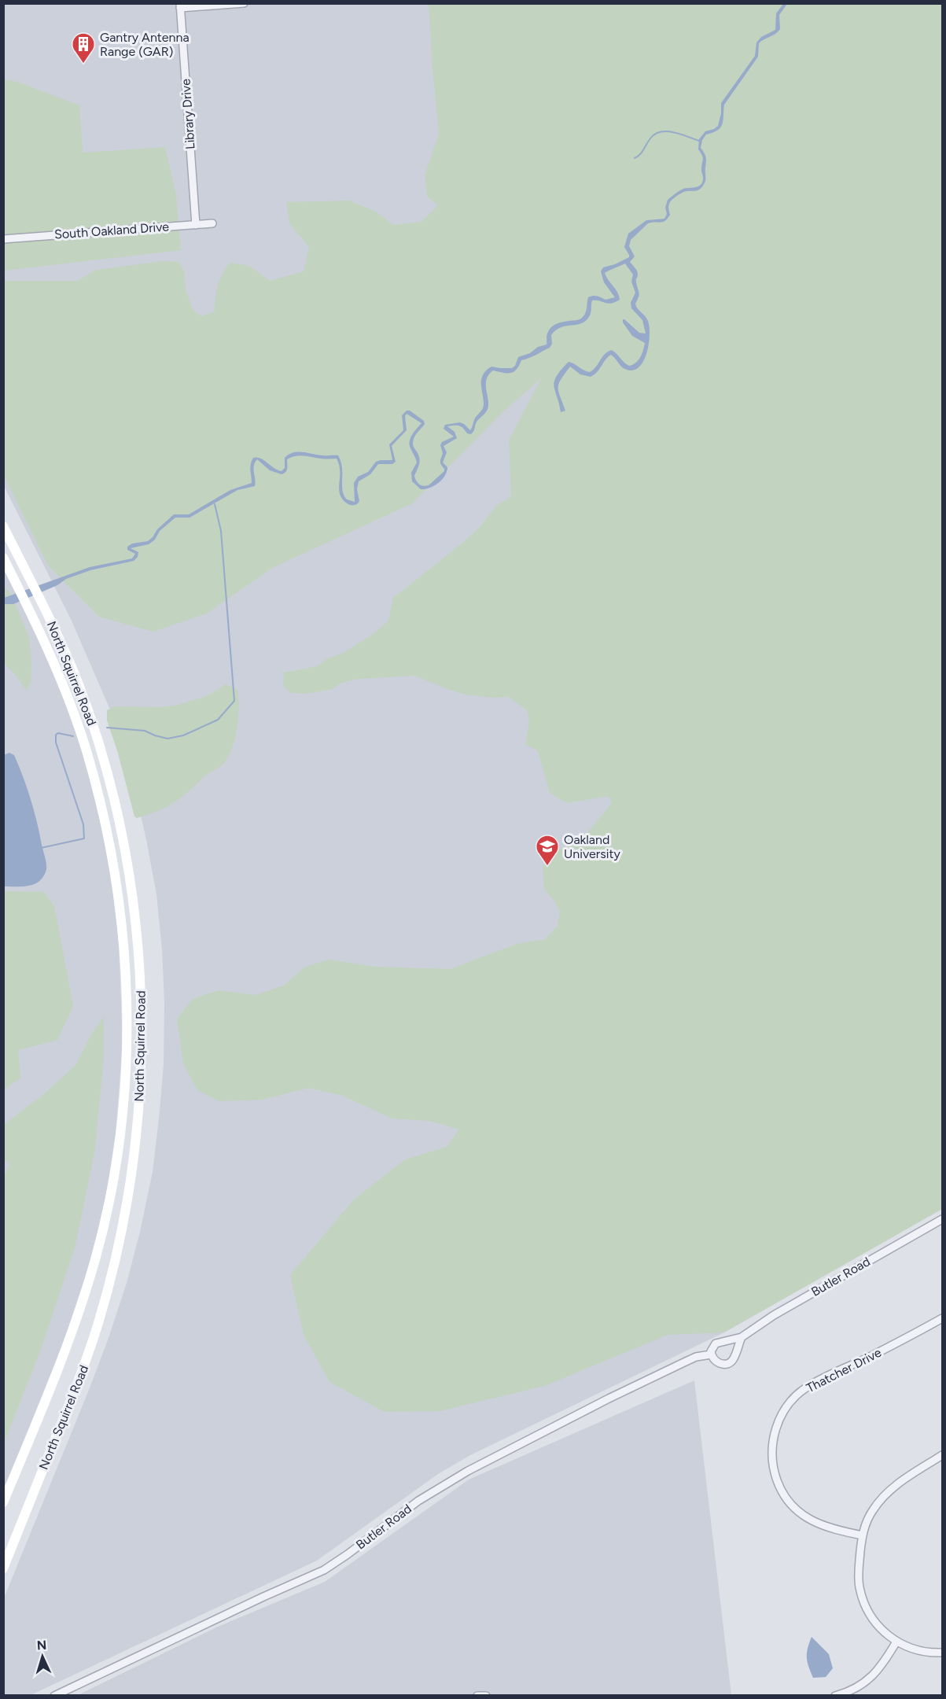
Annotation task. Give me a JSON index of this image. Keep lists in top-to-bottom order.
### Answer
{
  "streets": {
    "main road": ["North Squirrel Road"],
    "street": [
      "Library Drive",
      "South Oakland Drive",
      "Butler Road",
      "Thatcher Drive"
    ]
  },
  "crossings": [
    ["Library Drive", "South Oakland Drive"]
  ],
  "places": {
    "building": ["Gantry Antenna Range (GAR)"],
    "school or university": ["Oakland University"]
  },
  "north": "top"
}
